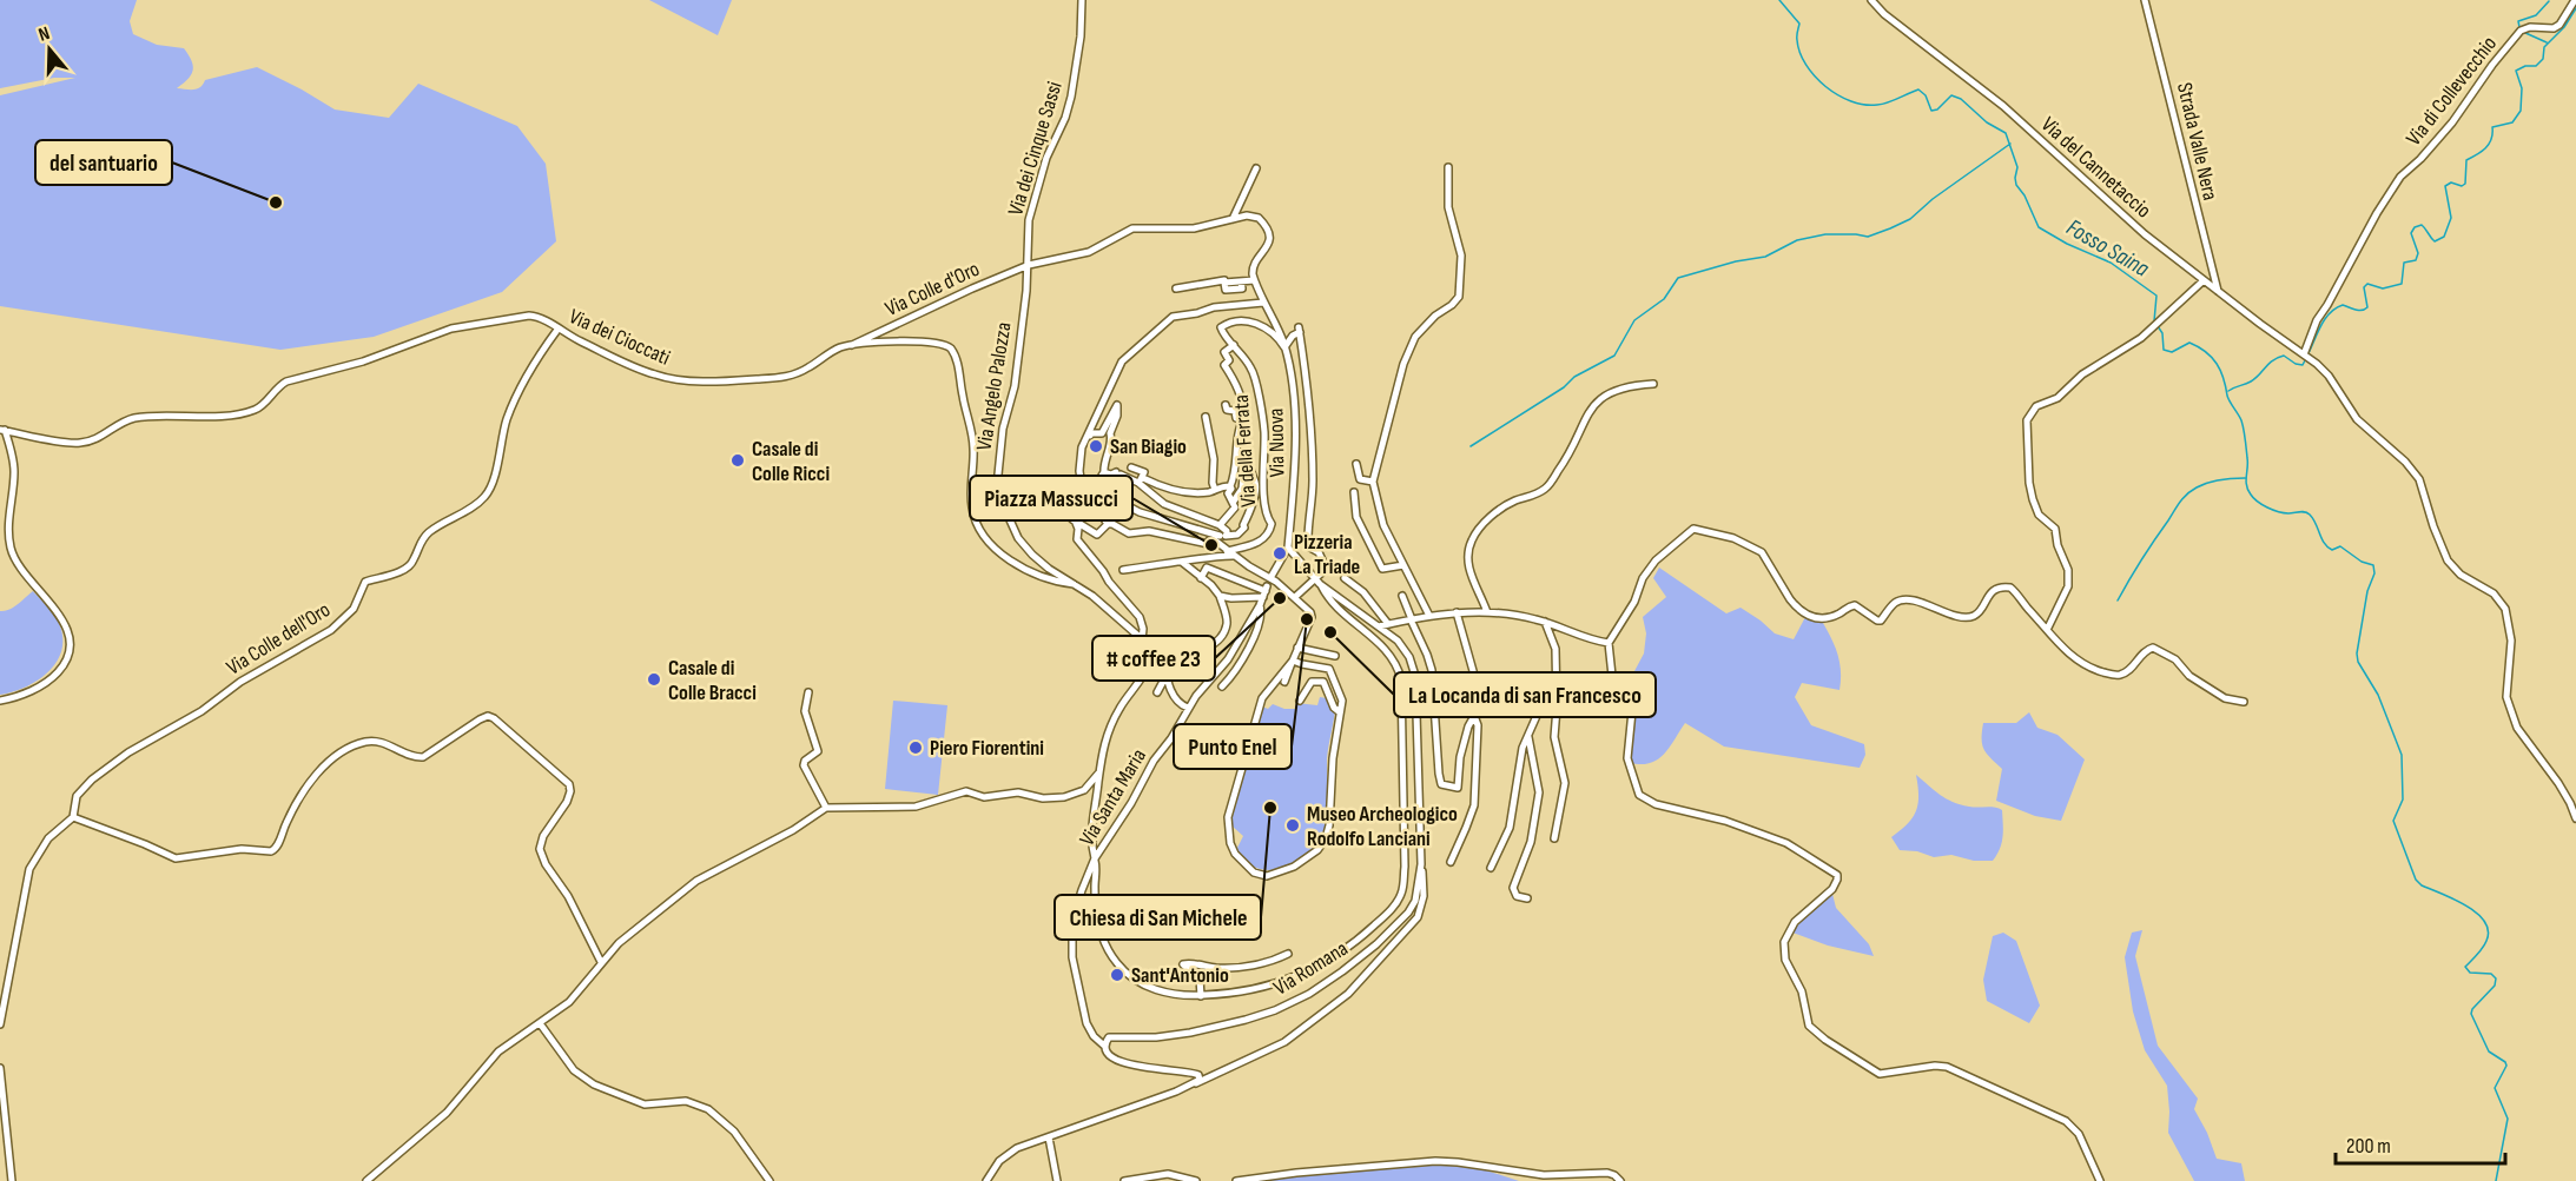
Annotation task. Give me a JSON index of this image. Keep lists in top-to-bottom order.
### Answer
{
  "streets": {
    "street": [
      "Via di Collevecchio",
      "Strada Valle Nera",
      "Via dei Cinque Sassi",
      "Via del Cannetaccio",
      "Via Colle d'Oro",
      "Via dei Cioccati",
      "Via Angelo Palozza",
      "Via Nuova",
      "Via della Ferrata",
      "Via Colle dell'Oro",
      "Via Santa Maria",
      "Via Romana"
    ]
  },
  "crossings": [
    ["Via di Collevecchio", "Via del Cannetaccio"],
    ["Strada Valle Nera", "Via del Cannetaccio"],
    ["Via dei Cinque Sassi", "Via Colle d'Oro"],
    ["Via dei Cinque Sassi", "Via Angelo Palozza"],
    ["Via Colle d'Oro", "Via dei Cioccati"],
    ["Via Colle d'Oro", "Via Angelo Palozza"],
    ["Via dei Cioccati", "Via Angelo Palozza"],
    ["Via dei Cioccati", "Via Colle dell'Oro"],
    ["Via Nuova", "Via della Ferrata"],
    ["Via Nuova", "Via Santa Maria"],
    ["Via Santa Maria", "Via Romana"]
  ],
  "water": ["Fosso Saina"],
  "places": [
    "del santuario",
    "San Biagio",
    "Casale di Colle Ricci",
    "Piazza Massucci",
    "Pizzeria La Triade",
    "# coffee 23",
    "Punto Enel",
    "La Locanda di san Francesco",
    "Casale di Colle Bracci",
    "Piero Fiorentini",
    "Chiesa di San Michele",
    "Museo Archeologico Rodolfo Lanciani",
    "Sant'Antonio"
  ],
  "scale_bar": "200 m",
  "north": "top"
}
